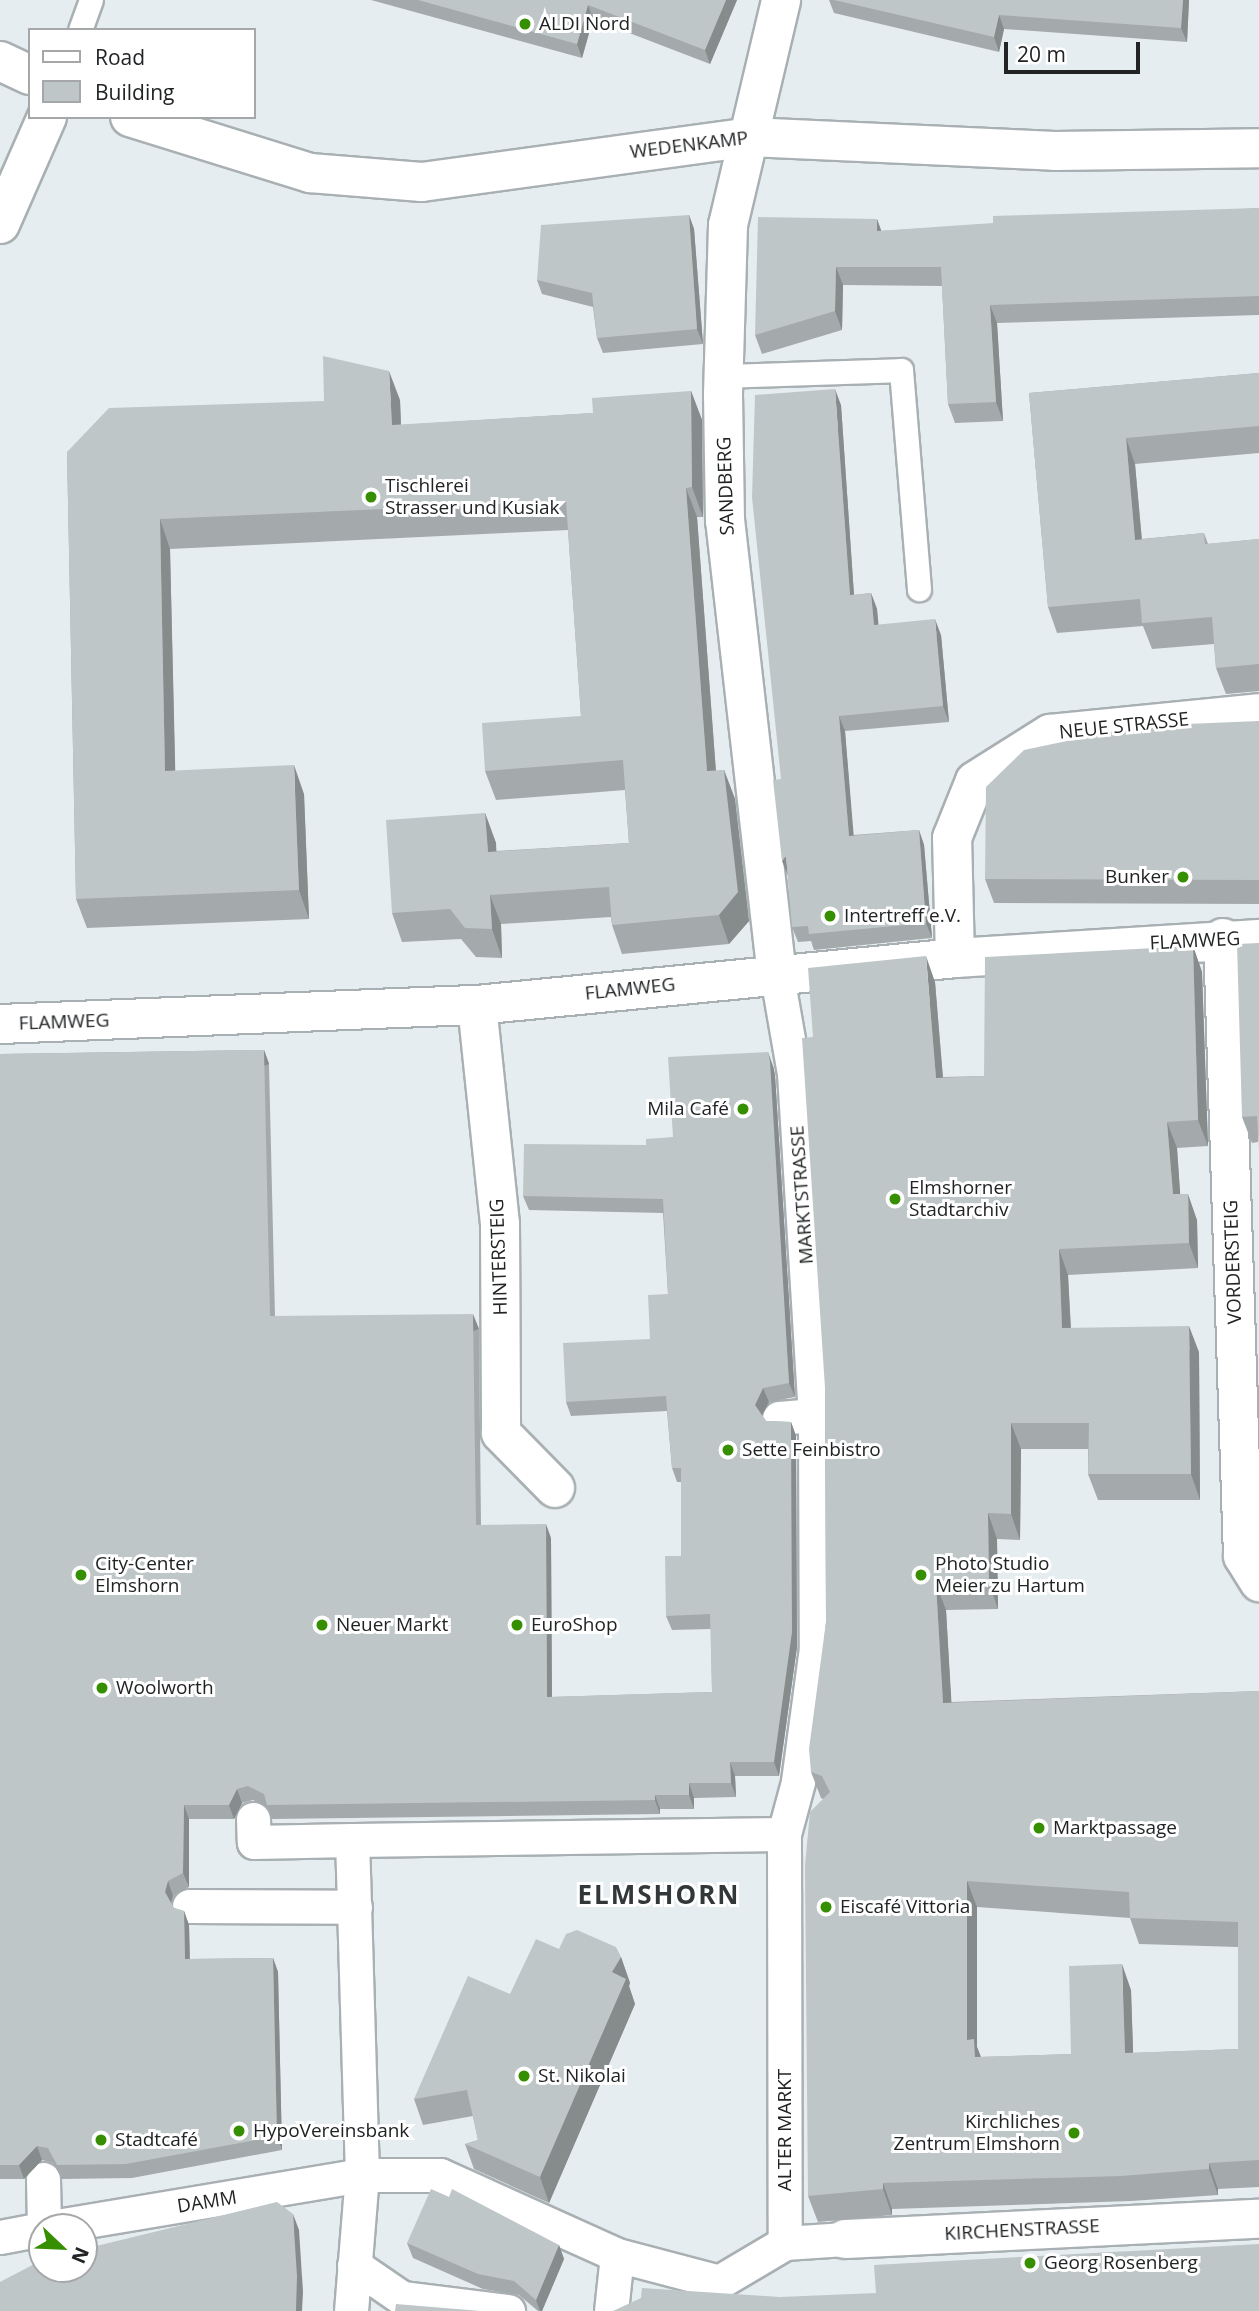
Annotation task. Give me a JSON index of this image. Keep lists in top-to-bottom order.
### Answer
{
  "streets": {
    "street": [
      "WEDENKAMP",
      "SANDBERG",
      "NEUE STRASSE",
      "FLAMWEG",
      "MARKTSTRASSE",
      "HINTERSTEIG",
      "VORDERSTEIG",
      "ALTER MARKT",
      "DAMM",
      "KIRCHENSTRASSE"
    ]
  },
  "crossings": [
    ["WEDENKAMP", "SANDBERG"],
    ["SANDBERG", "FLAMWEG"],
    ["SANDBERG", "MARKTSTRASSE"],
    ["NEUE STRASSE", "FLAMWEG"],
    ["FLAMWEG", "MARKTSTRASSE"],
    ["FLAMWEG", "HINTERSTEIG"],
    ["FLAMWEG", "VORDERSTEIG"],
    ["MARKTSTRASSE", "ALTER MARKT"],
    ["ALTER MARKT", "KIRCHENSTRASSE"]
  ],
  "districts": ["ELMSHORN"],
  "places": [
    "ALDI Nord",
    "Tischlerei Strasser und Kusiak",
    "Bunker",
    "Intertreff e.V.",
    "Mila Café",
    "Elmshorner Stadtarchiv",
    "Sette Feinbistro",
    "City-Center Elmshorn",
    "Photo Studio Meier zu Hartum",
    "Neuer Markt",
    "EuroShop",
    "Woolworth",
    "Marktpassage",
    "Eiscafé Vittoria",
    "St. Nikolai",
    "HypoVereinsbank",
    "Kirchliches Zentrum Elmshorn",
    "Stadtcafé",
    "Georg Rosenberg"
  ],
  "legend": ["Road", "Building"],
  "scale_bar": "20 m",
  "north": "bottom right"
}
